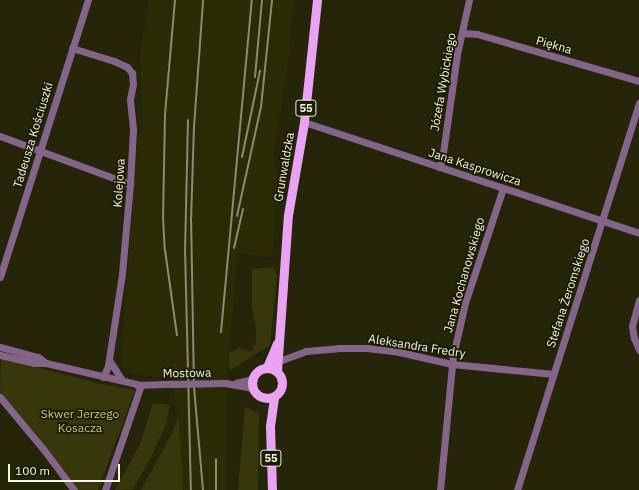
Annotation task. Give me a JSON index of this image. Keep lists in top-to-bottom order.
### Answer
{
  "streets": {
    "main road": ["55", "Grunwaldzka"],
    "street": [
      "Piękna",
      "Józefa Wybickiego",
      "Tadeusza Kościuszki",
      "Jana Kasprowicza",
      "Kolejowa",
      "Jana Kochanowskiego",
      "Stefana Żeromskiego",
      "Aleksandra Fredry",
      "Mostowa"
    ]
  },
  "crossings": [
    ["Piękna", "Józefa Wybickiego"],
    ["Józefa Wybickiego", "Jana Kasprowicza"],
    ["55", "Grunwaldzka"],
    ["55", "Mostowa"],
    ["Tadeusza Kościuszki", "Kolejowa"],
    ["Grunwaldzka", "Jana Kasprowicza"],
    ["Grunwaldzka", "Aleksandra Fredry"],
    ["Grunwaldzka", "Mostowa"],
    ["Jana Kasprowicza", "Jana Kochanowskiego"],
    ["Jana Kasprowicza", "Stefana Żeromskiego"],
    ["Kolejowa", "Mostowa"],
    ["Jana Kochanowskiego", "Aleksandra Fredry"],
    ["Stefana Żeromskiego", "Aleksandra Fredry"]
  ],
  "parks": ["Skwer Jerzego Kosacza"],
  "scale_bar": "100 m"
}
